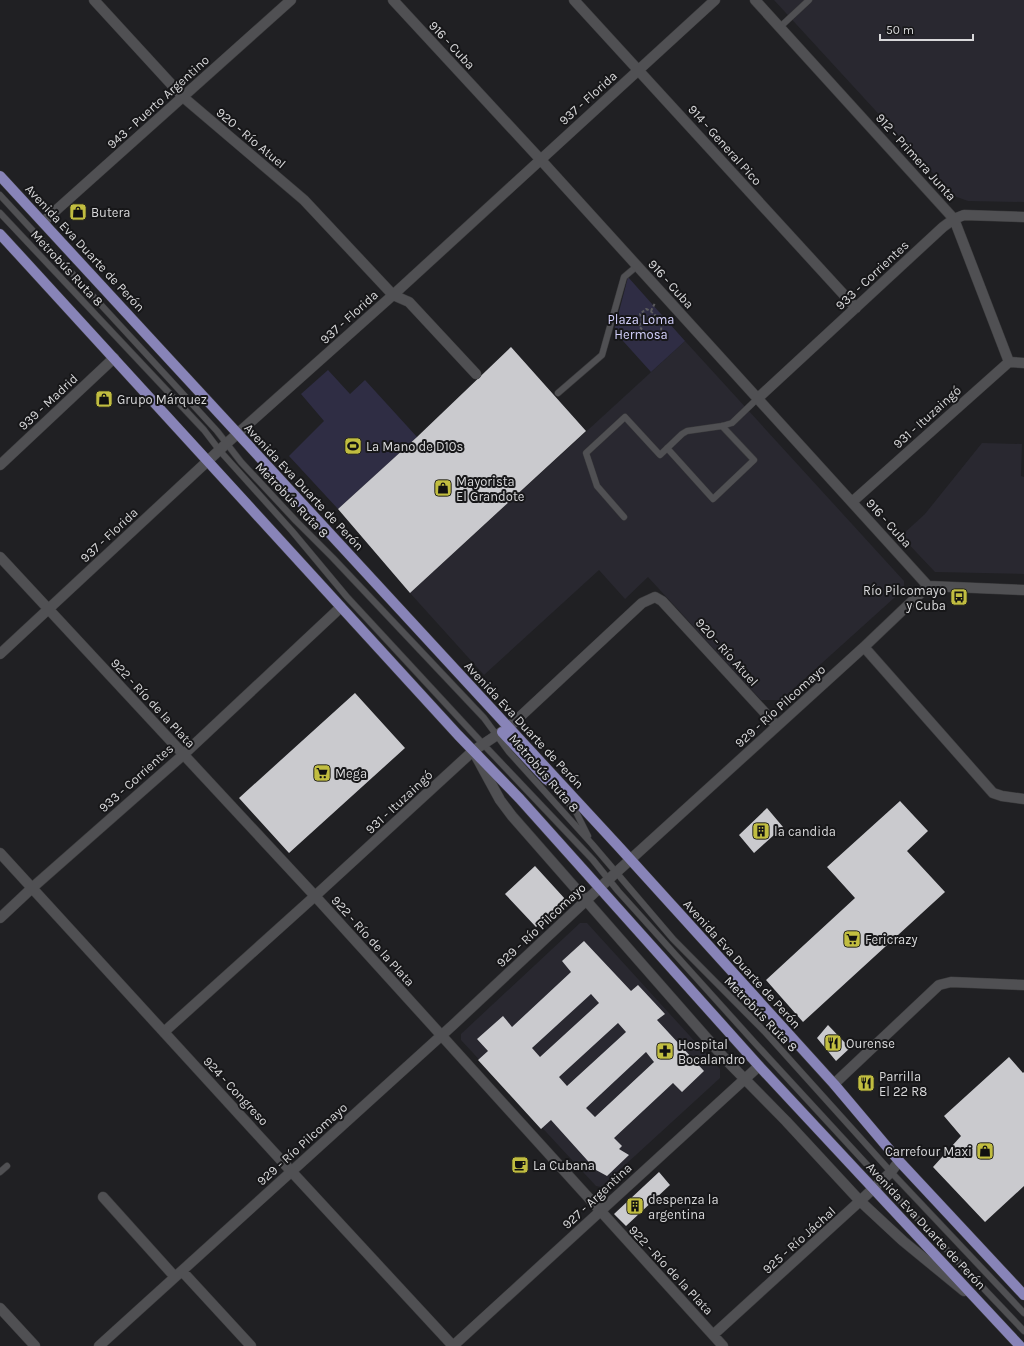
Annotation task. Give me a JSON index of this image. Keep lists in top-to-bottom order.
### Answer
{
  "streets": {
    "main road": ["Avenida Eva Duarte de Perón"],
    "street": [
      "916 - Cuba",
      "937 - Florida",
      "943 - Puerto Argentino",
      "920 - Río Atuel",
      "914 - General Pico",
      "912 - Primera Junta",
      "933 - Corrientes",
      "939 - Madrid",
      "931 - Ituzaingó",
      "922 - Río de la Plata",
      "929 - Río Pilcomayo",
      "924 - Congreso",
      "927 - Argentina",
      "925 - Río Jáchal"
    ],
    "lane": ["Metrobús Ruta 8"]
  },
  "crossings": [
    ["916 - Cuba", "937 - Florida"],
    ["916 - Cuba", "933 - Corrientes"],
    ["916 - Cuba", "931 - Ituzaingó"],
    ["916 - Cuba", "929 - Río Pilcomayo"],
    ["937 - Florida", "920 - Río Atuel"],
    ["937 - Florida", "914 - General Pico"],
    ["937 - Florida", "Avenida Eva Duarte de Perón"],
    ["937 - Florida", "Metrobús Ruta 8"],
    ["937 - Florida", "922 - Río de la Plata"],
    ["943 - Puerto Argentino", "920 - Río Atuel"],
    ["943 - Puerto Argentino", "Avenida Eva Duarte de Perón"],
    ["920 - Río Atuel", "931 - Ituzaingó"],
    ["920 - Río Atuel", "929 - Río Pilcomayo"],
    ["914 - General Pico", "933 - Corrientes"],
    ["912 - Primera Junta", "933 - Corrientes"],
    ["912 - Primera Junta", "931 - Ituzaingó"],
    ["Avenida Eva Duarte de Perón", "Metrobús Ruta 8"],
    ["Avenida Eva Duarte de Perón", "933 - Corrientes"],
    ["Avenida Eva Duarte de Perón", "939 - Madrid"],
    ["Avenida Eva Duarte de Perón", "931 - Ituzaingó"],
    ["Avenida Eva Duarte de Perón", "929 - Río Pilcomayo"],
    ["Avenida Eva Duarte de Perón", "927 - Argentina"],
    ["Avenida Eva Duarte de Perón", "925 - Río Jáchal"],
    ["Metrobús Ruta 8", "931 - Ituzaingó"],
    ["Metrobús Ruta 8", "929 - Río Pilcomayo"],
    ["Metrobús Ruta 8", "925 - Río Jáchal"],
    ["933 - Corrientes", "922 - Río de la Plata"],
    ["933 - Corrientes", "924 - Congreso"],
    ["931 - Ituzaingó", "922 - Río de la Plata"],
    ["931 - Ituzaingó", "924 - Congreso"],
    ["922 - Río de la Plata", "929 - Río Pilcomayo"],
    ["922 - Río de la Plata", "927 - Argentina"],
    ["922 - Río de la Plata", "925 - Río Jáchal"],
    ["929 - Río Pilcomayo", "924 - Congreso"],
    ["924 - Congreso", "927 - Argentina"]
  ],
  "parks": ["Plaza Loma Hermosa"],
  "places": {
    "shop": [
      "Butera",
      "Grupo Márquez",
      "Mayorista El Grandote",
      "Carrefour Maxi"
    ],
    "sports": ["La Mano de D10s"],
    "bus stop": ["Río Pilcomayo y Cuba"],
    "supermarket": ["Mega", "Fericrazy"],
    "building": ["la candida", "despenza la argentina"],
    "restaurant": ["Ourense", "Parrilla El 22 R8"],
    "pharmacy": ["Hospital Bocalandro"],
    "cafe": ["La Cubana"]
  },
  "scale_bar": "50 m"
}
